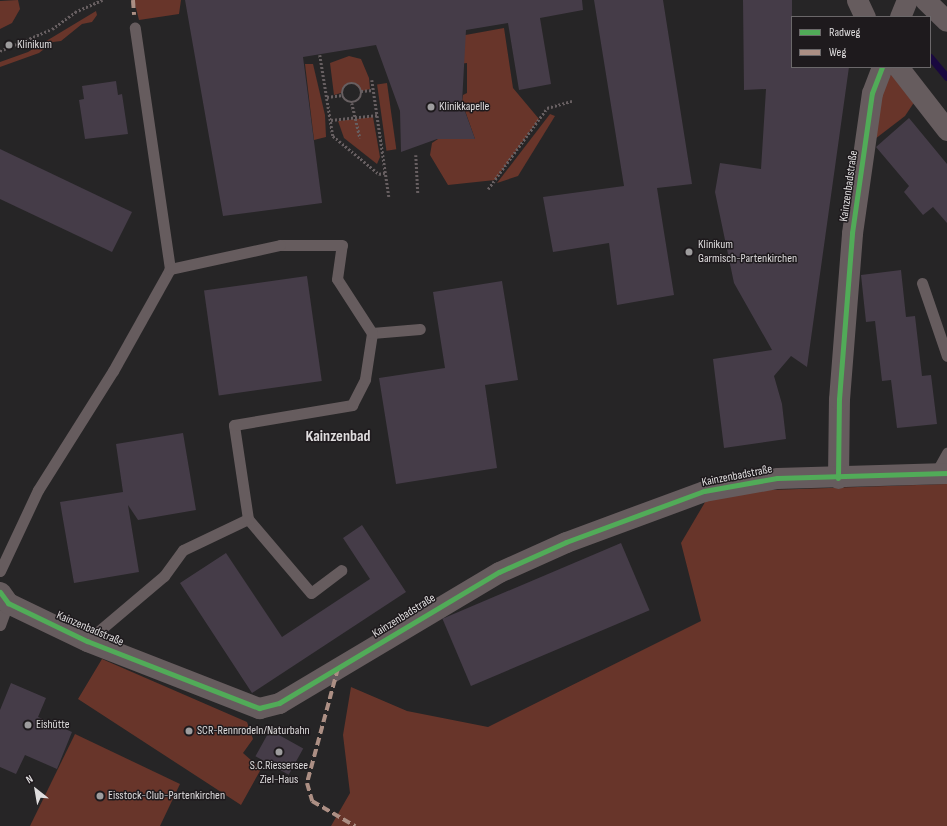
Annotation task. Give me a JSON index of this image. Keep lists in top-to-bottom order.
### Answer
{
  "streets": {
    "street": ["Kainzenbadstraße"]
  },
  "districts": ["Kainzenbad"],
  "places": [
    "Klinikum",
    "Klinikkapelle",
    "Klinikum Garmisch-Partenkirchen",
    "Eishütte",
    "SCR-Rennrodeln/Naturbahn",
    "S.C.Riessersee Ziel-Haus",
    "Eisstock-Club-Partenkirchen"
  ],
  "legend": ["Radweg", "Weg"],
  "north": "top left"
}
